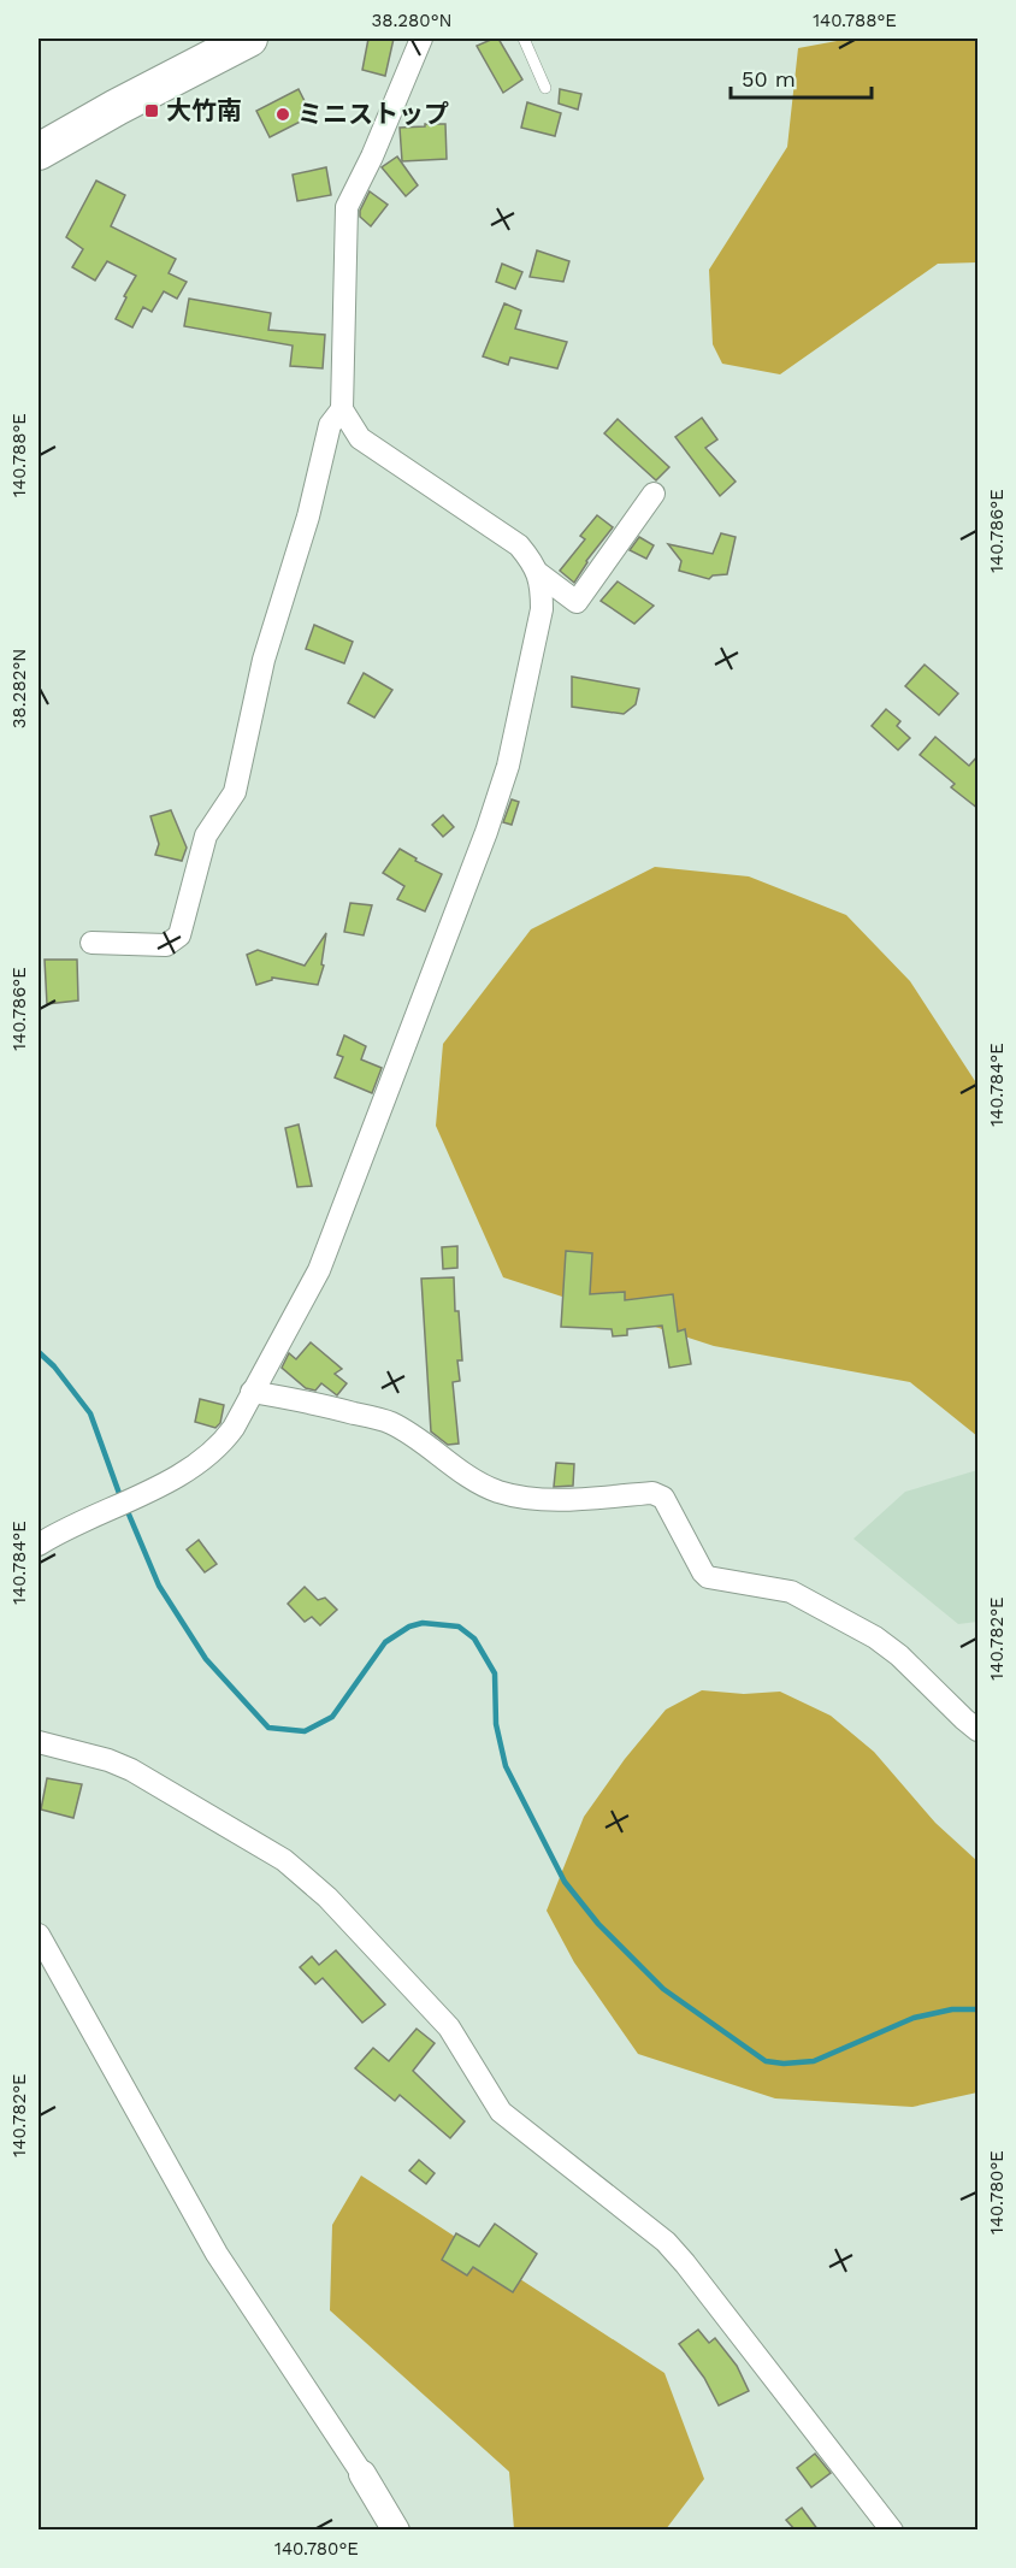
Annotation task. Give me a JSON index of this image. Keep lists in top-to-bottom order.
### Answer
{
  "places": {
    "transit": ["大竹南"],
    "other": ["ミニストップ"]
  },
  "scale_bar": "50 m",
  "coordinates": [
    "38.280°N",
    "140.788°E",
    "140.786°E",
    "38.282°N",
    "140.784°E",
    "140.782°E",
    "140.780°E"
  ]
}
